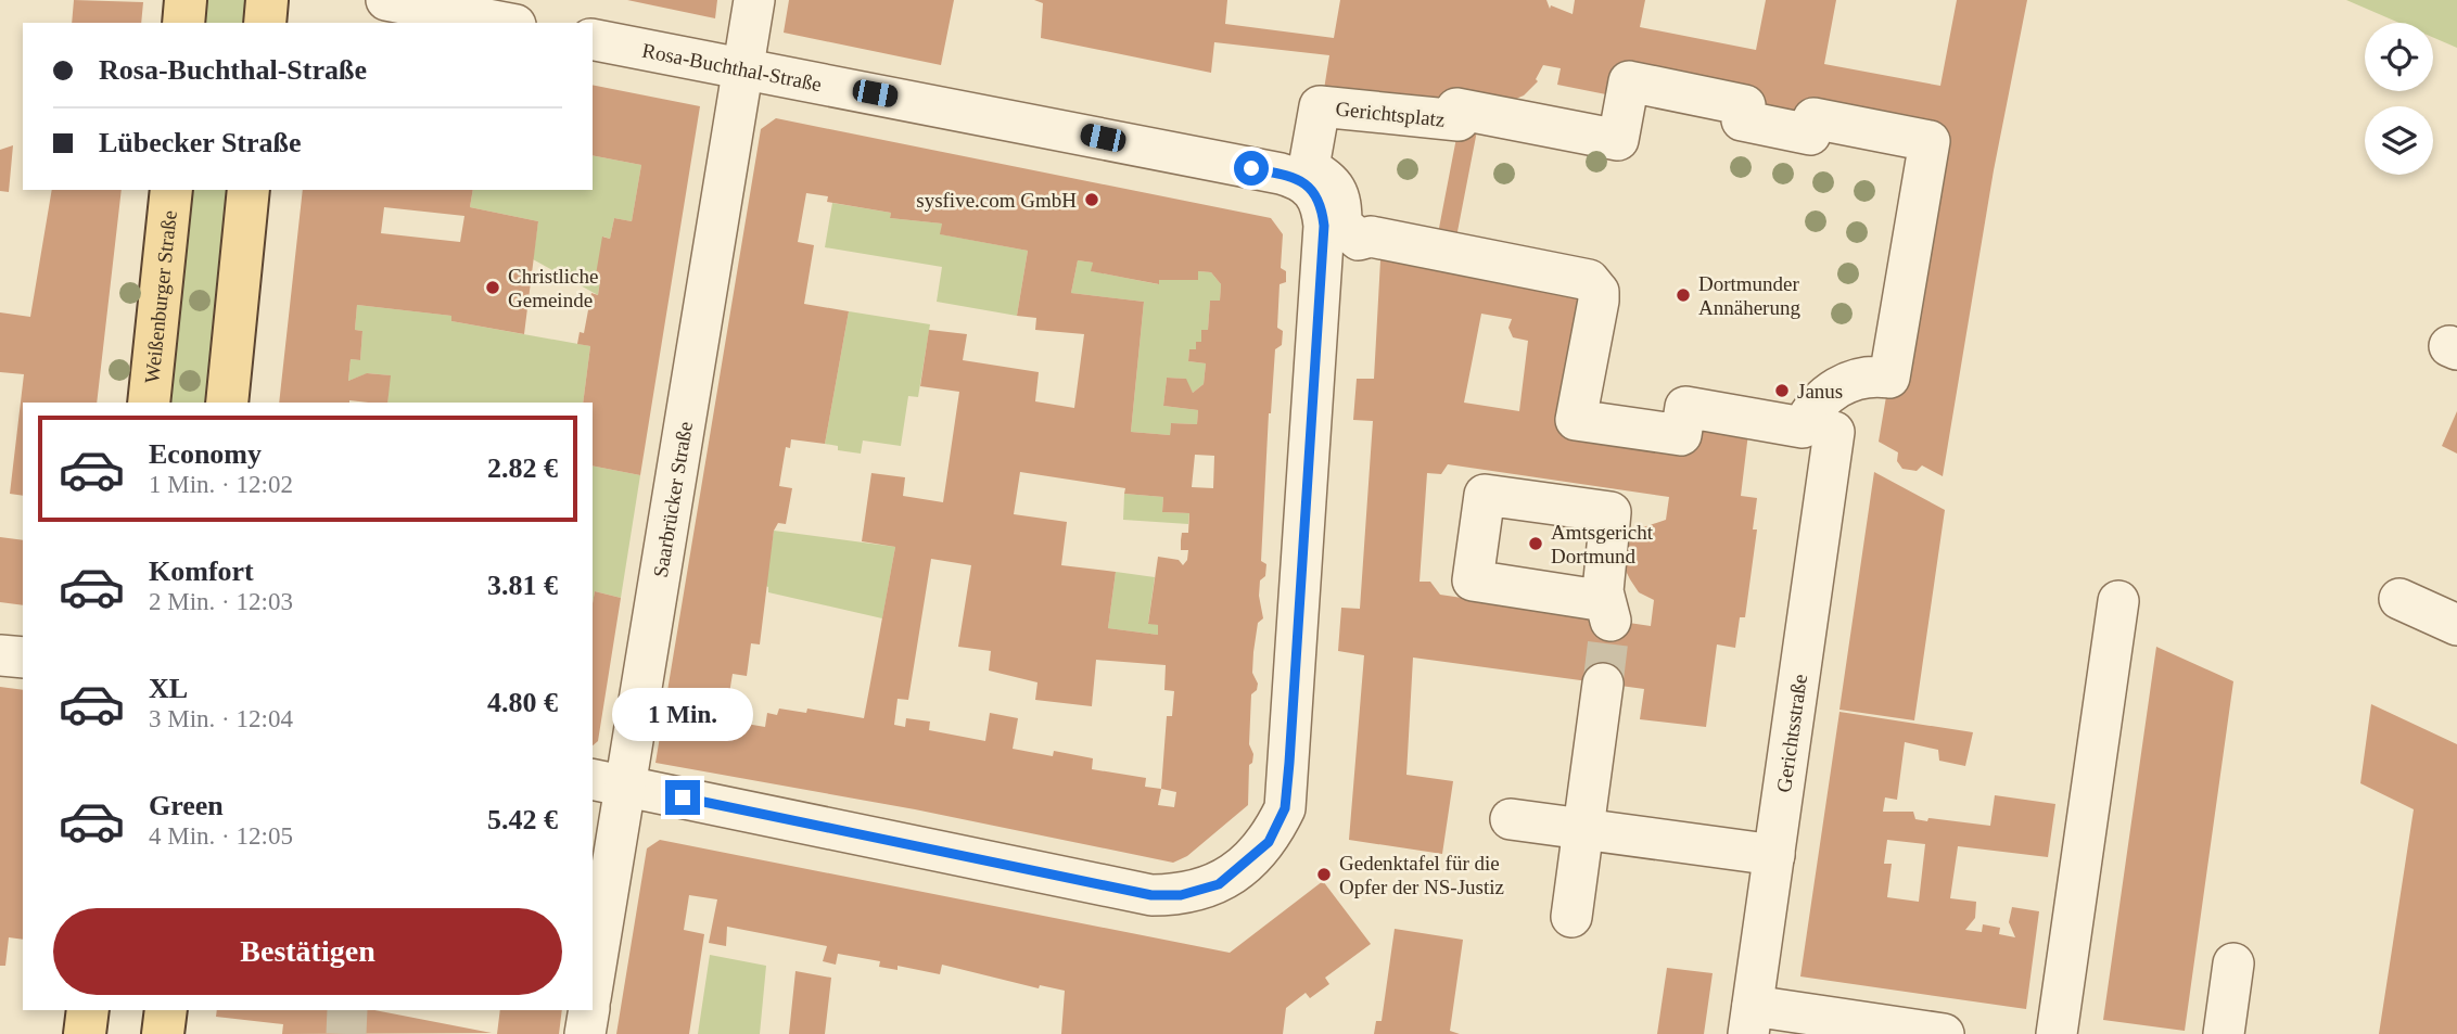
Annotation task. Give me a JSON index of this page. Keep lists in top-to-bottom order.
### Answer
{
  "streets": {
    "main road": ["Weißenburger Straße"],
    "street": [
      "Rosa-Buchthal-Straße",
      "Gerichtsplatz",
      "Saarbrücker Straße",
      "Gerichtsstraße"
    ]
  },
  "crossings": [
    ["Rosa-Buchthal-Straße", "Saarbrücker Straße"]
  ],
  "places": [
    "sysfive.com GmbH",
    "Christliche Gemeinde",
    "Dortmunder Annäherung",
    "Janus",
    "Amtsgericht Dortmund",
    "Gedenktafel für die Opfer der NS-Justiz"
  ],
  "page": {
    "banner": ["Rosa-Buchthal-Straße", "Lübecker Straße"],
    "list": [
      {
        "name": "Economy",
        "note": "1 Min. · 12:02",
        "value": "2.82 €"
      },
      {
        "name": "Komfort",
        "note": "2 Min. · 12:03",
        "value": "3.81 €"
      },
      {
        "name": "XL",
        "note": "3 Min. · 12:04",
        "value": "4.80 €"
      },
      {
        "name": "Green",
        "note": "4 Min. · 12:05",
        "value": "5.42 €"
      }
    ],
    "bubble": "1 Min.",
    "buttons": "Bestätigen"
  }
}
